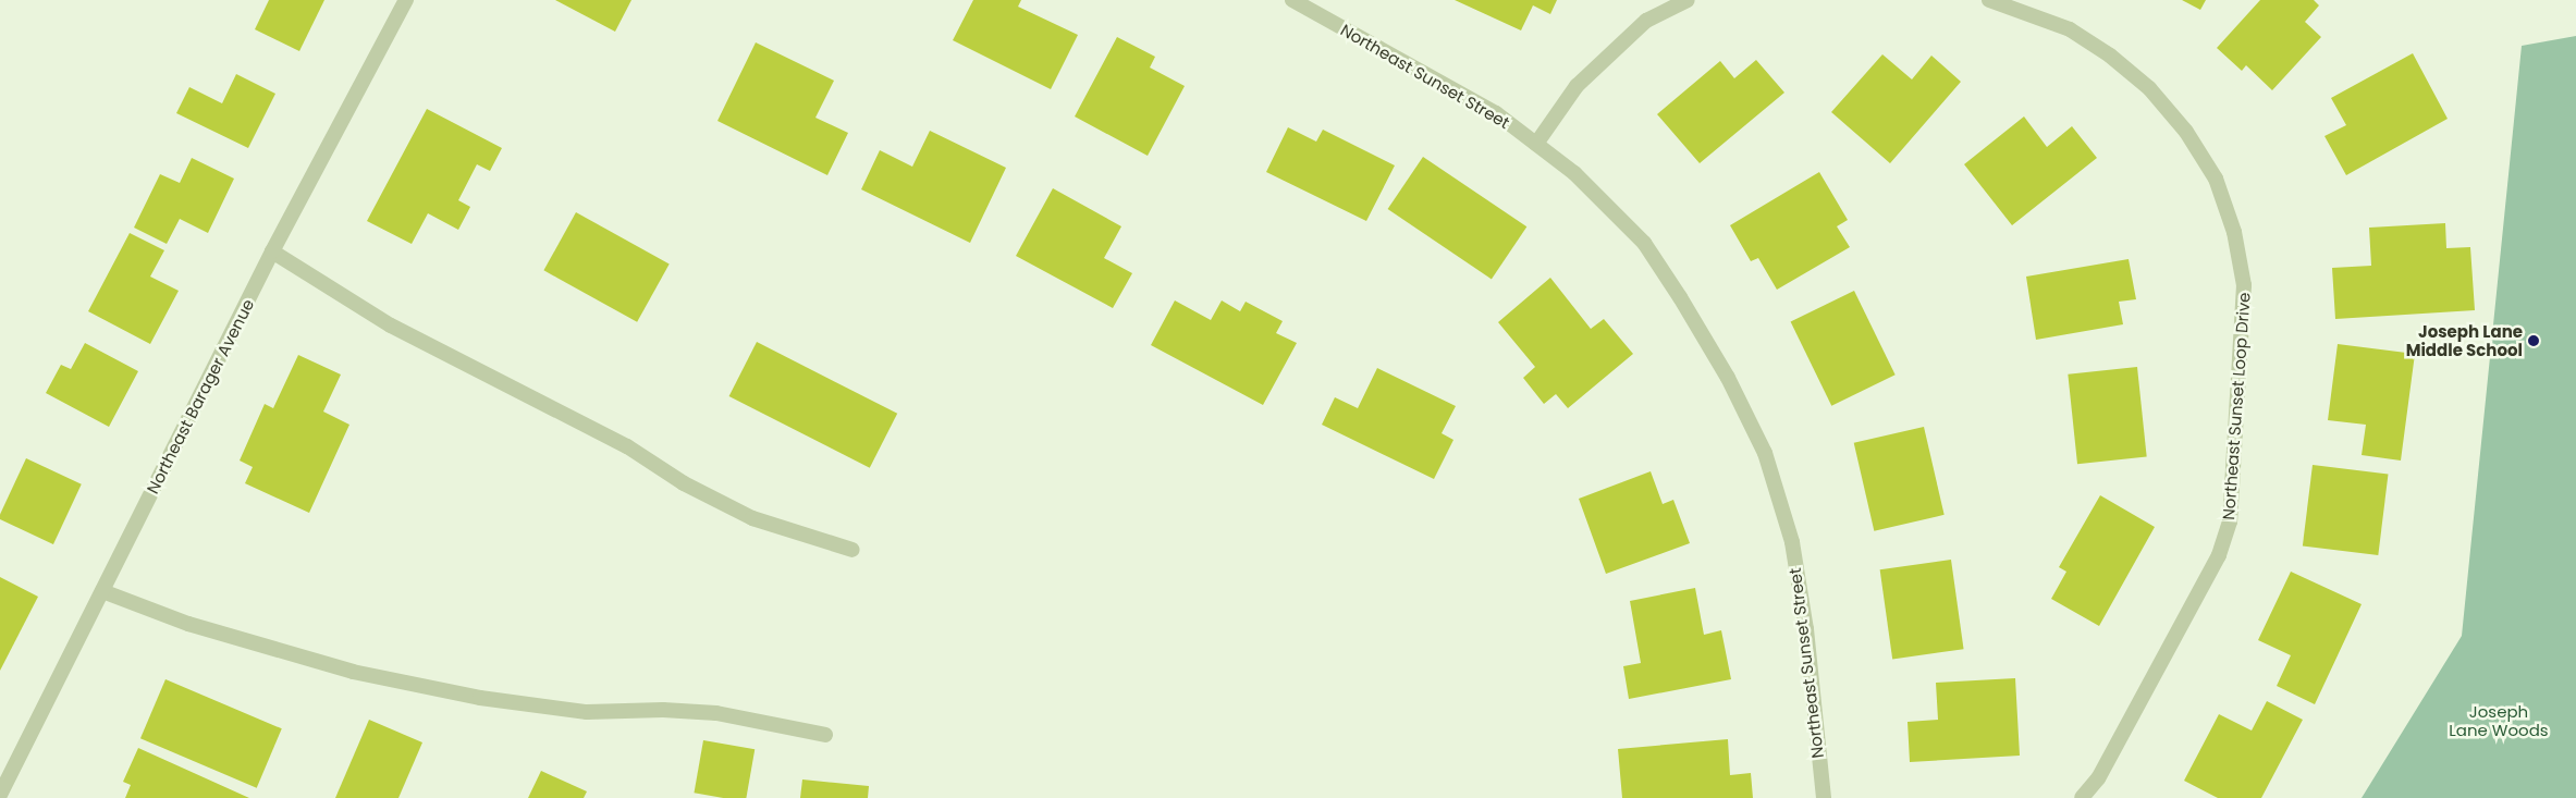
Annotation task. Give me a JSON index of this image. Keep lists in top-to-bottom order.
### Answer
{
  "streets": {
    "street": ["Northeast Sunset Street", "Northeast Barager Avenue", "Northeast Sunset Loop Drive"]
  },
  "parks": ["Joseph Lane Woods"],
  "places": ["Joseph Lane Middle School"]
}
